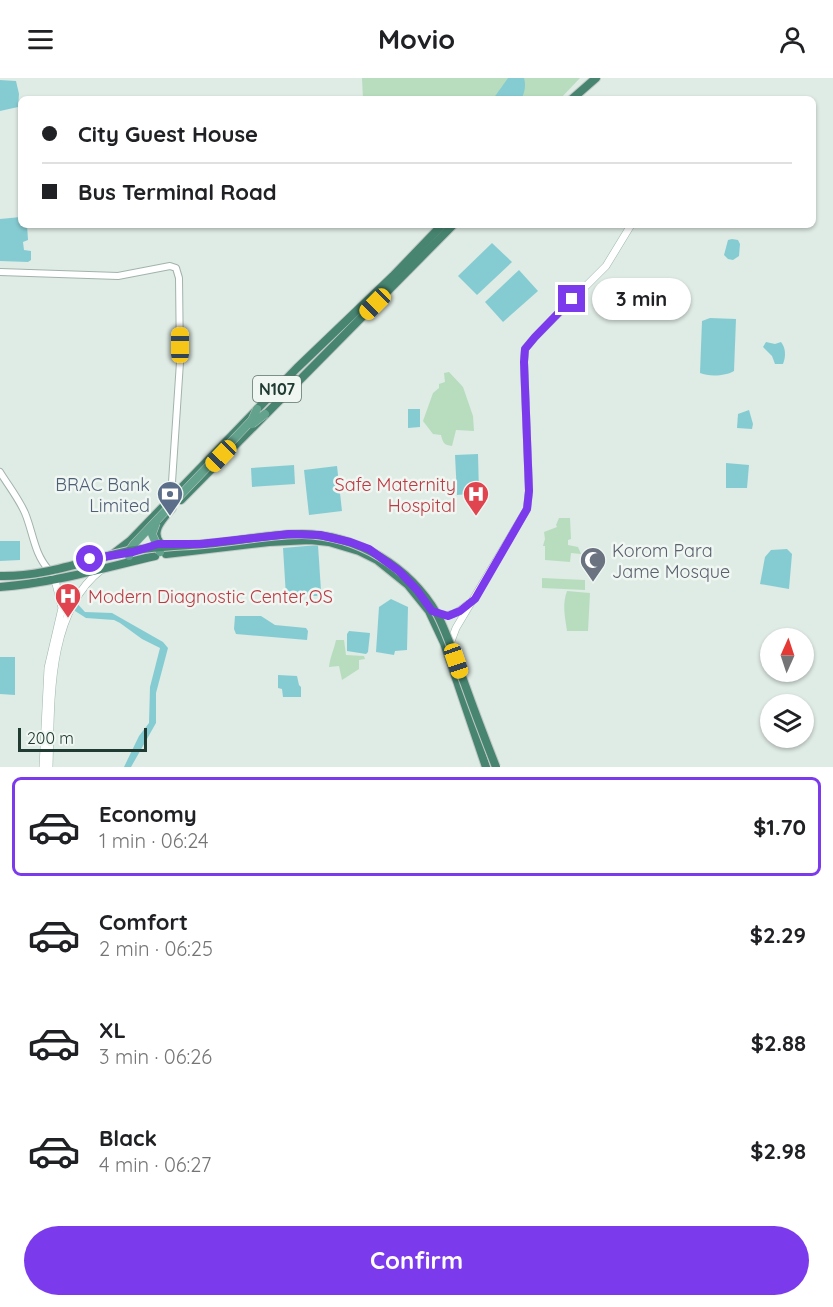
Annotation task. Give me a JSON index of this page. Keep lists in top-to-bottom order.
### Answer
{
  "streets": {
    "highway": ["N107"]
  },
  "places": {
    "bank": ["BRAC Bank Limited"],
    "hospital": ["Safe Maternity Hospital", "Modern Diagnostic Center,OS"],
    "mosque": ["Korom Para Jame Mosque"]
  },
  "scale_bar": "200 m",
  "north": "top",
  "page": {
    "header": "Movio",
    "banner": ["City Guest House", "Bus Terminal Road"],
    "bubble": "3 min",
    "scale": "200 m",
    "list": [
      {
        "name": "Economy",
        "note": "1 min · 06:24",
        "value": "$1.70"
      },
      {
        "name": "Comfort",
        "note": "2 min · 06:25",
        "value": "$2.29"
      },
      {
        "name": "XL",
        "note": "3 min · 06:26",
        "value": "$2.88"
      },
      {
        "name": "Black",
        "note": "4 min · 06:27",
        "value": "$2.98"
      }
    ],
    "buttons": "Confirm"
  }
}
